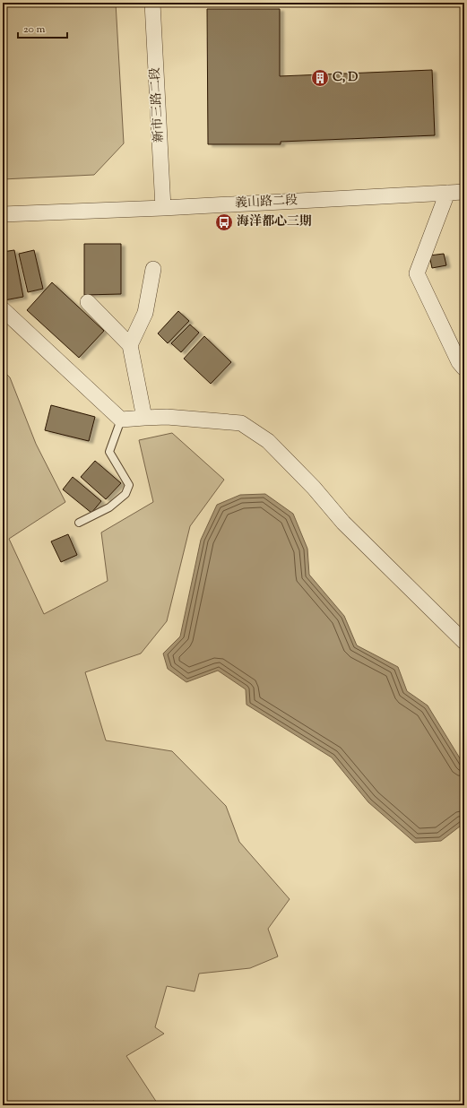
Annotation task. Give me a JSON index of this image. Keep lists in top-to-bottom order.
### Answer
{
  "streets": {
    "street": ["新市三路二段", "義山路二段"]
  },
  "crossings": [
    ["新市三路二段", "義山路二段"]
  ],
  "places": {
    "building": ["C, D"],
    "bus stop": ["海洋都心三期"]
  },
  "scale_bar": "20 m"
}
